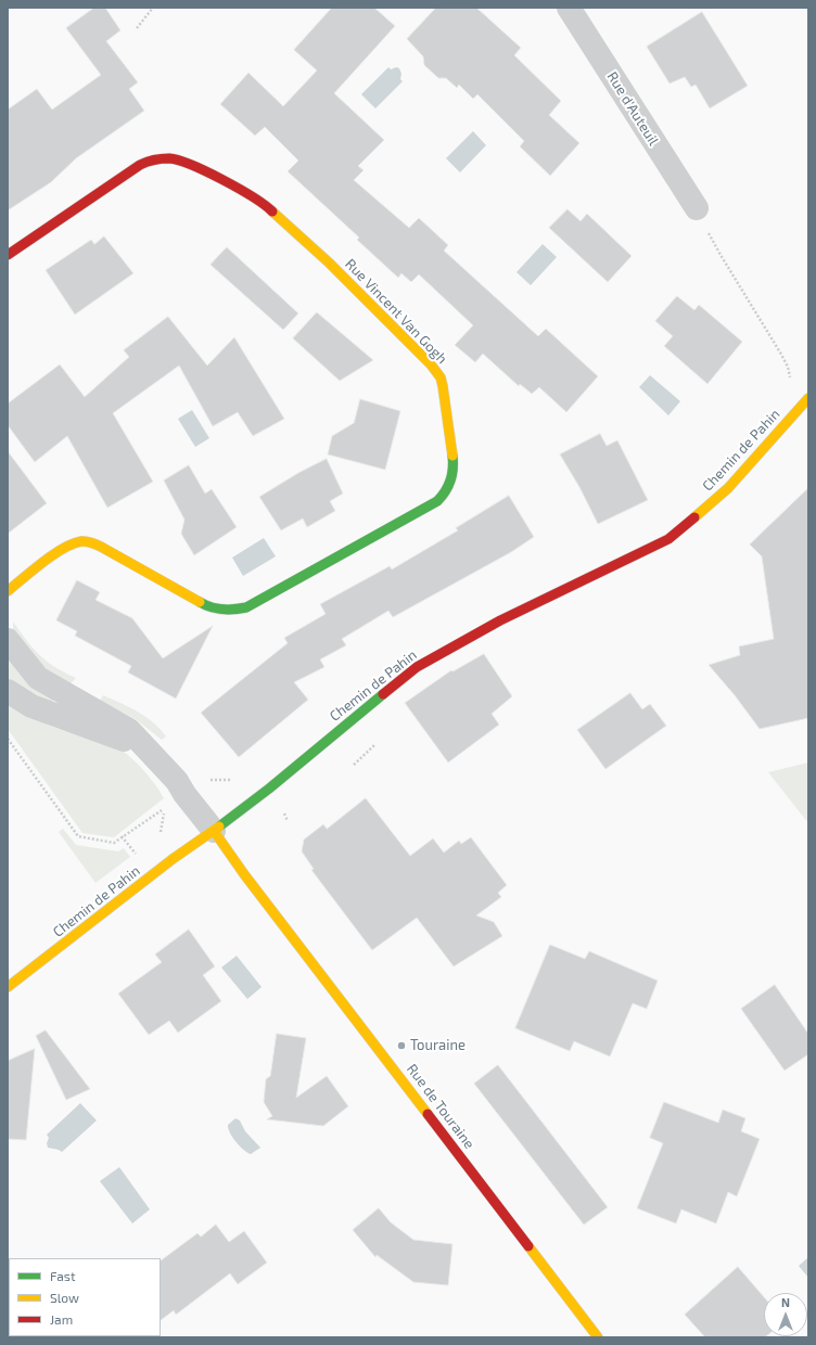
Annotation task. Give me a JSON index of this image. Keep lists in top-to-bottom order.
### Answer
{
  "streets": {
    "street": [
      "Rue d'Auteuil",
      "Rue Vincent Van Gogh",
      "Chemin de Pahin",
      "Rue de Touraine"
    ]
  },
  "crossings": [
    ["Chemin de Pahin", "Rue de Touraine"]
  ],
  "places": ["Touraine"],
  "legend": ["Fast", "Slow", "Jam"],
  "north": "top"
}
